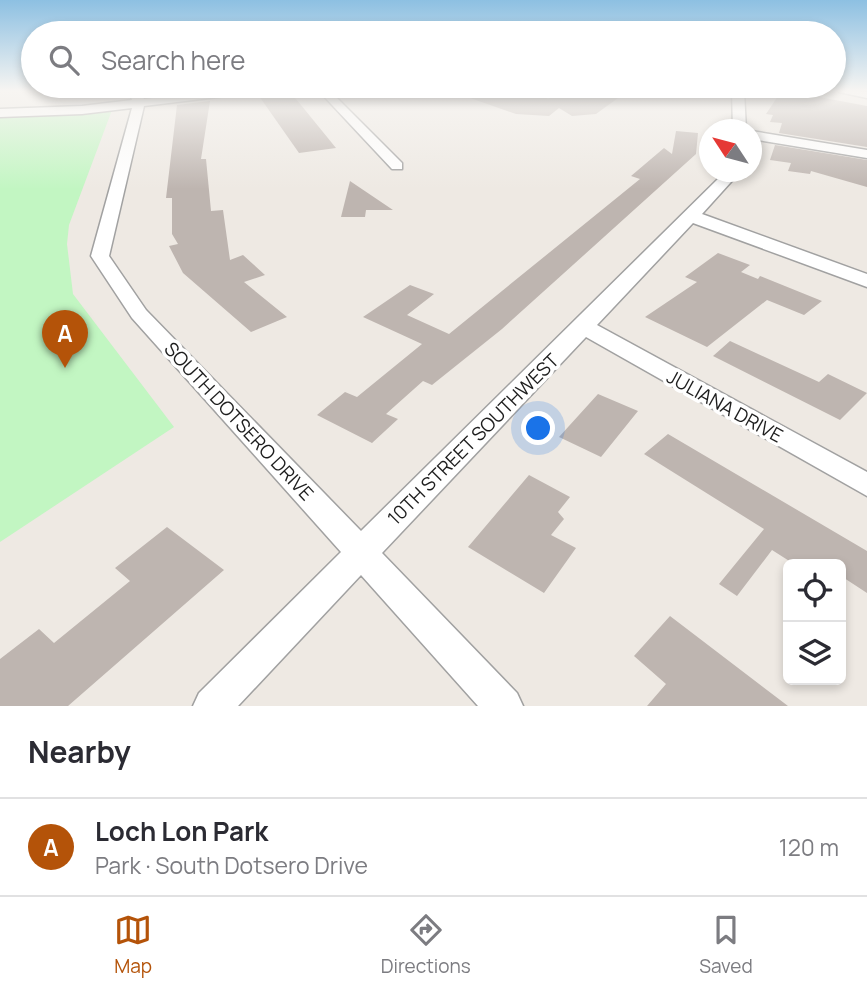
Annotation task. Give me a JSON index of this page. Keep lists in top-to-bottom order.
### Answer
{
  "streets": {
    "street": ["JULIANA DRIVE", "SOUTH DOTSERO DRIVE", "10TH STREET SOUTHWEST"]
  },
  "crossings": [
    ["JULIANA DRIVE", "10TH STREET SOUTHWEST"],
    ["SOUTH DOTSERO DRIVE", "10TH STREET SOUTHWEST"]
  ],
  "north": "top left",
  "page": {
    "search": "Search here",
    "pins": "A",
    "heading": "Nearby",
    "list": [
      {
        "mark": "A",
        "name": "Loch Lon Park",
        "note": "Park · South Dotsero Drive",
        "value": "120 m"
      }
    ],
    "nav": ["Map", "Directions", "Saved"]
  }
}
